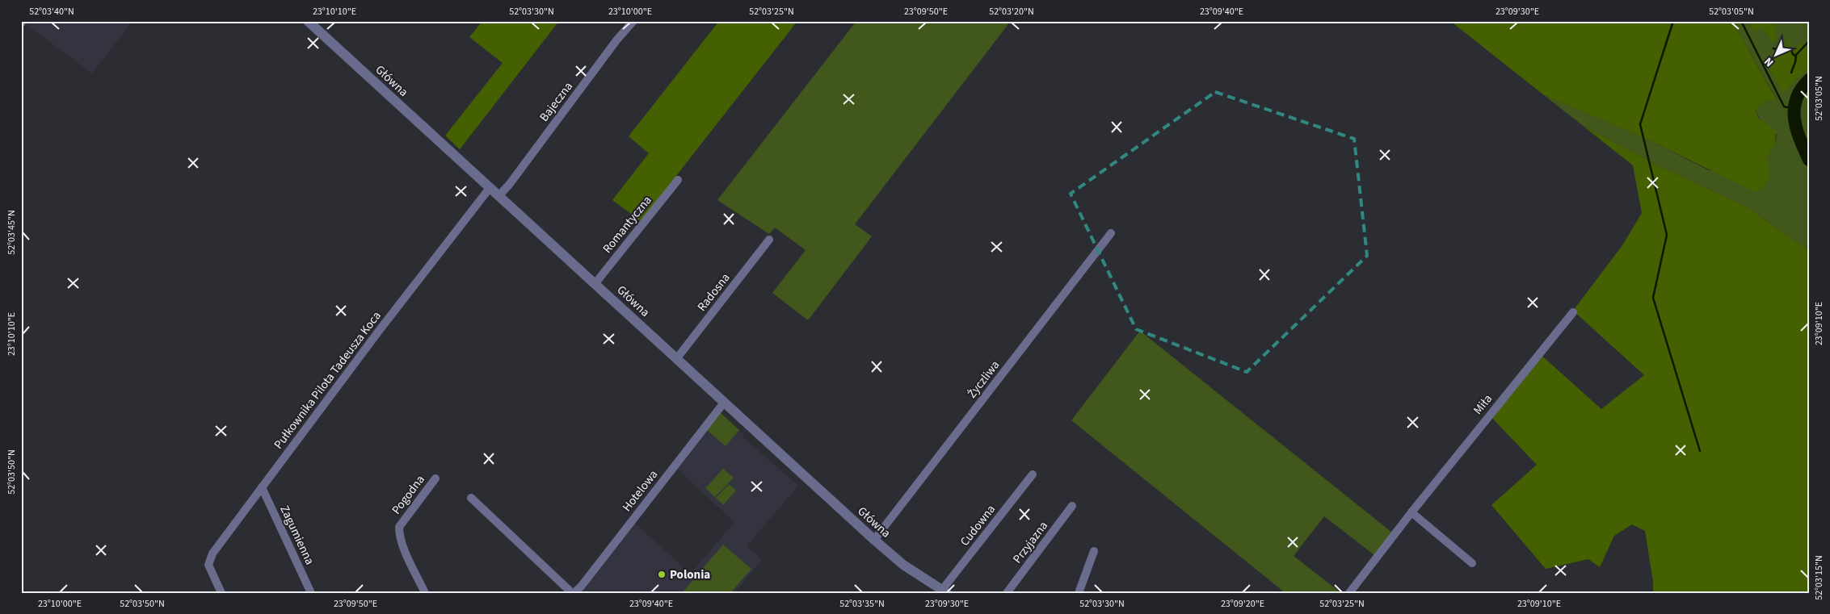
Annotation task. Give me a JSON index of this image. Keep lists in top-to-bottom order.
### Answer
{
  "streets": {
    "street": [
      "Główna",
      "Bajeczna",
      "Romantyczna",
      "Radosna",
      "Życzliwa",
      "Pułkownika Pilota Tadeusza Koca",
      "Miła",
      "Hotelowa",
      "Pogodna",
      "Cudowna",
      "Zagumienna",
      "Przyjazna"
    ]
  },
  "crossings": [
    ["Główna", "Bajeczna"],
    ["Główna", "Romantyczna"],
    ["Główna", "Radosna"],
    ["Główna", "Życzliwa"],
    ["Główna", "Pułkownika Pilota Tadeusza Koca"],
    ["Główna", "Hotelowa"],
    ["Główna", "Cudowna"],
    ["Pułkownika Pilota Tadeusza Koca", "Zagumienna"]
  ],
  "places": ["Polonia"],
  "north": "bottom left",
  "coordinates": [
    "52°03'40\"N",
    "23°10'10\"E",
    "52°03'30\"N",
    "23°10'00\"E",
    "52°03'25\"N",
    "23°09'50\"E",
    "52°03'20\"N",
    "23°09'40\"E",
    "23°09'30\"E",
    "52°03'05\"N",
    "52°03'45\"N",
    "23°09'10\"E",
    "52°03'50\"N",
    "52°03'15\"N",
    "52°03'35\"N",
    "23°09'20\"E"
  ]
}
